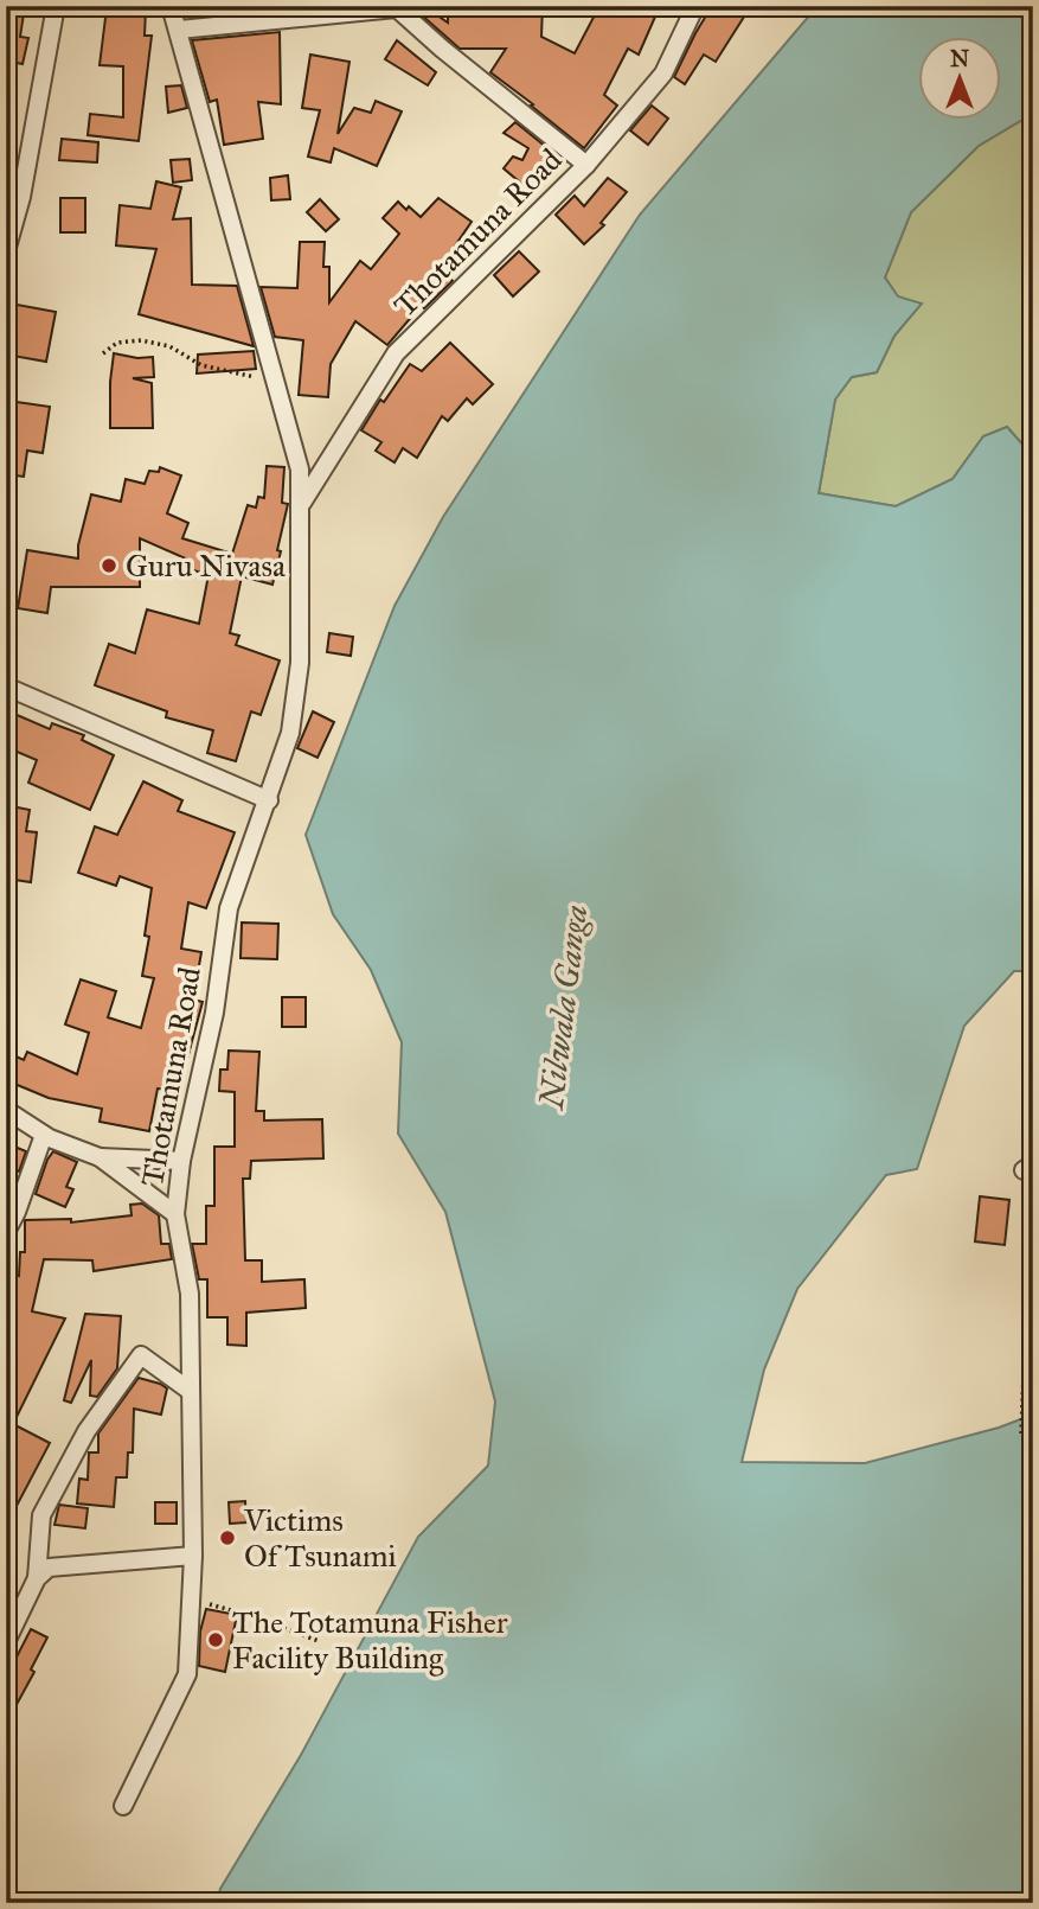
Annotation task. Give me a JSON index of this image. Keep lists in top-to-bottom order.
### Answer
{
  "streets": {
    "street": ["Thotamuna Road"]
  },
  "water": ["Nilwala Ganga"],
  "places": ["Guru Nivasa", "Victims Of Tsunami", "The Totamuna Fisher Facility Building"],
  "north": "top"
}
